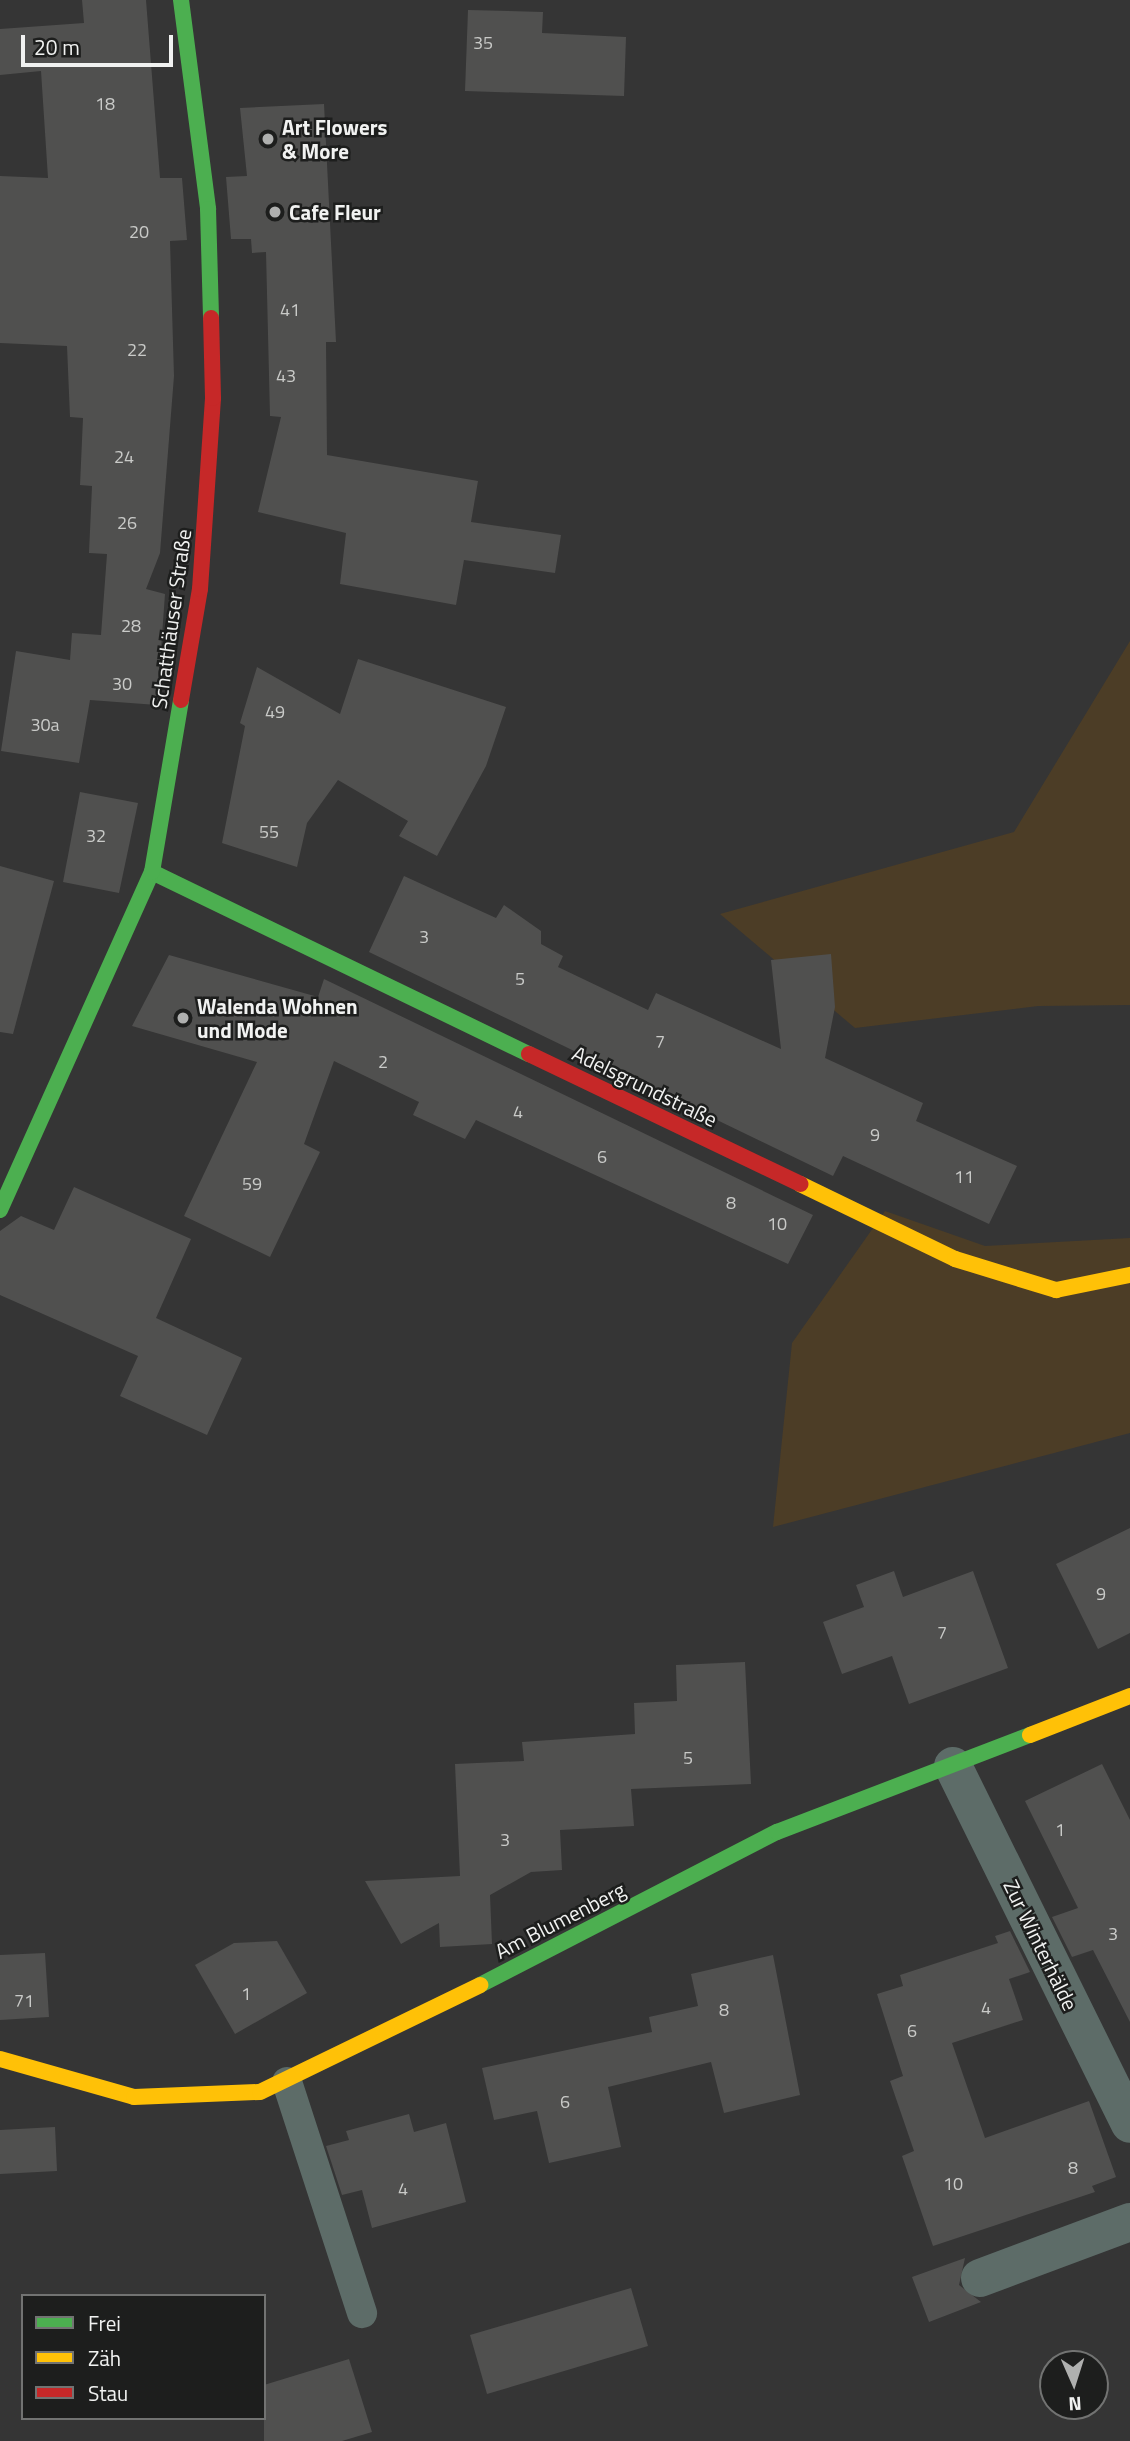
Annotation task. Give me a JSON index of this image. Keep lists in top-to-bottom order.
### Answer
{
  "streets": {
    "street": [
      "Schatthäuser Straße",
      "Adelsgrundstraße",
      "Am Blumenberg",
      "Zur Winterhälde"
    ]
  },
  "crossings": [
    ["Schatthäuser Straße", "Adelsgrundstraße"],
    ["Am Blumenberg", "Zur Winterhälde"]
  ],
  "places": ["Art Flowers & More", "Cafe Fleur", "Walenda Wohnen und Mode"],
  "house_numbers": [
    "35",
    "18",
    "20",
    "41",
    "22",
    "43",
    "24",
    "26",
    "28",
    "30",
    "49",
    "30a",
    "55",
    "32",
    "3",
    "5",
    "7",
    "2",
    "4",
    "9",
    "6",
    "11",
    "59",
    "8",
    "10",
    "9",
    "7",
    "5",
    "1",
    "3",
    "3",
    "1",
    "71",
    "4",
    "8",
    "6",
    "6",
    "8",
    "10",
    "4"
  ],
  "legend": ["Frei", "Zäh", "Stau"],
  "scale_bar": "20 m",
  "north": "bottom"
}
